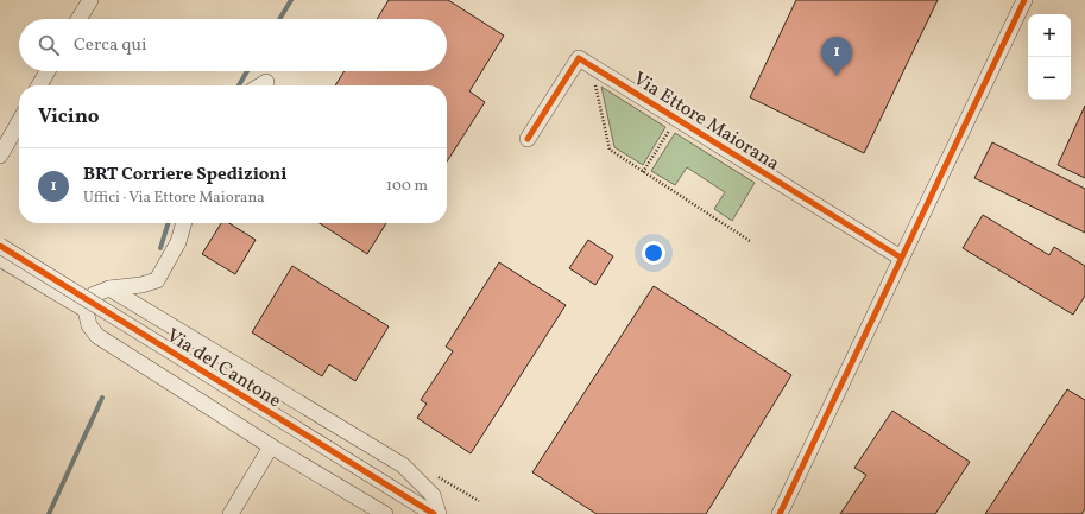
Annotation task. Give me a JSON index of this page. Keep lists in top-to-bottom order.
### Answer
{
  "streets": {
    "street": ["Via Ettore Maiorana", "Via del Cantone"]
  },
  "page": {
    "map_buttons": ["+", "−"],
    "search": "Cerca qui",
    "pins": "1",
    "heading": "Vicino",
    "list": [
      {
        "mark": "1",
        "name": "BRT Corriere Spedizioni",
        "note": "Uffici · Via Ettore Maiorana",
        "value": "100 m"
      }
    ]
  }
}
